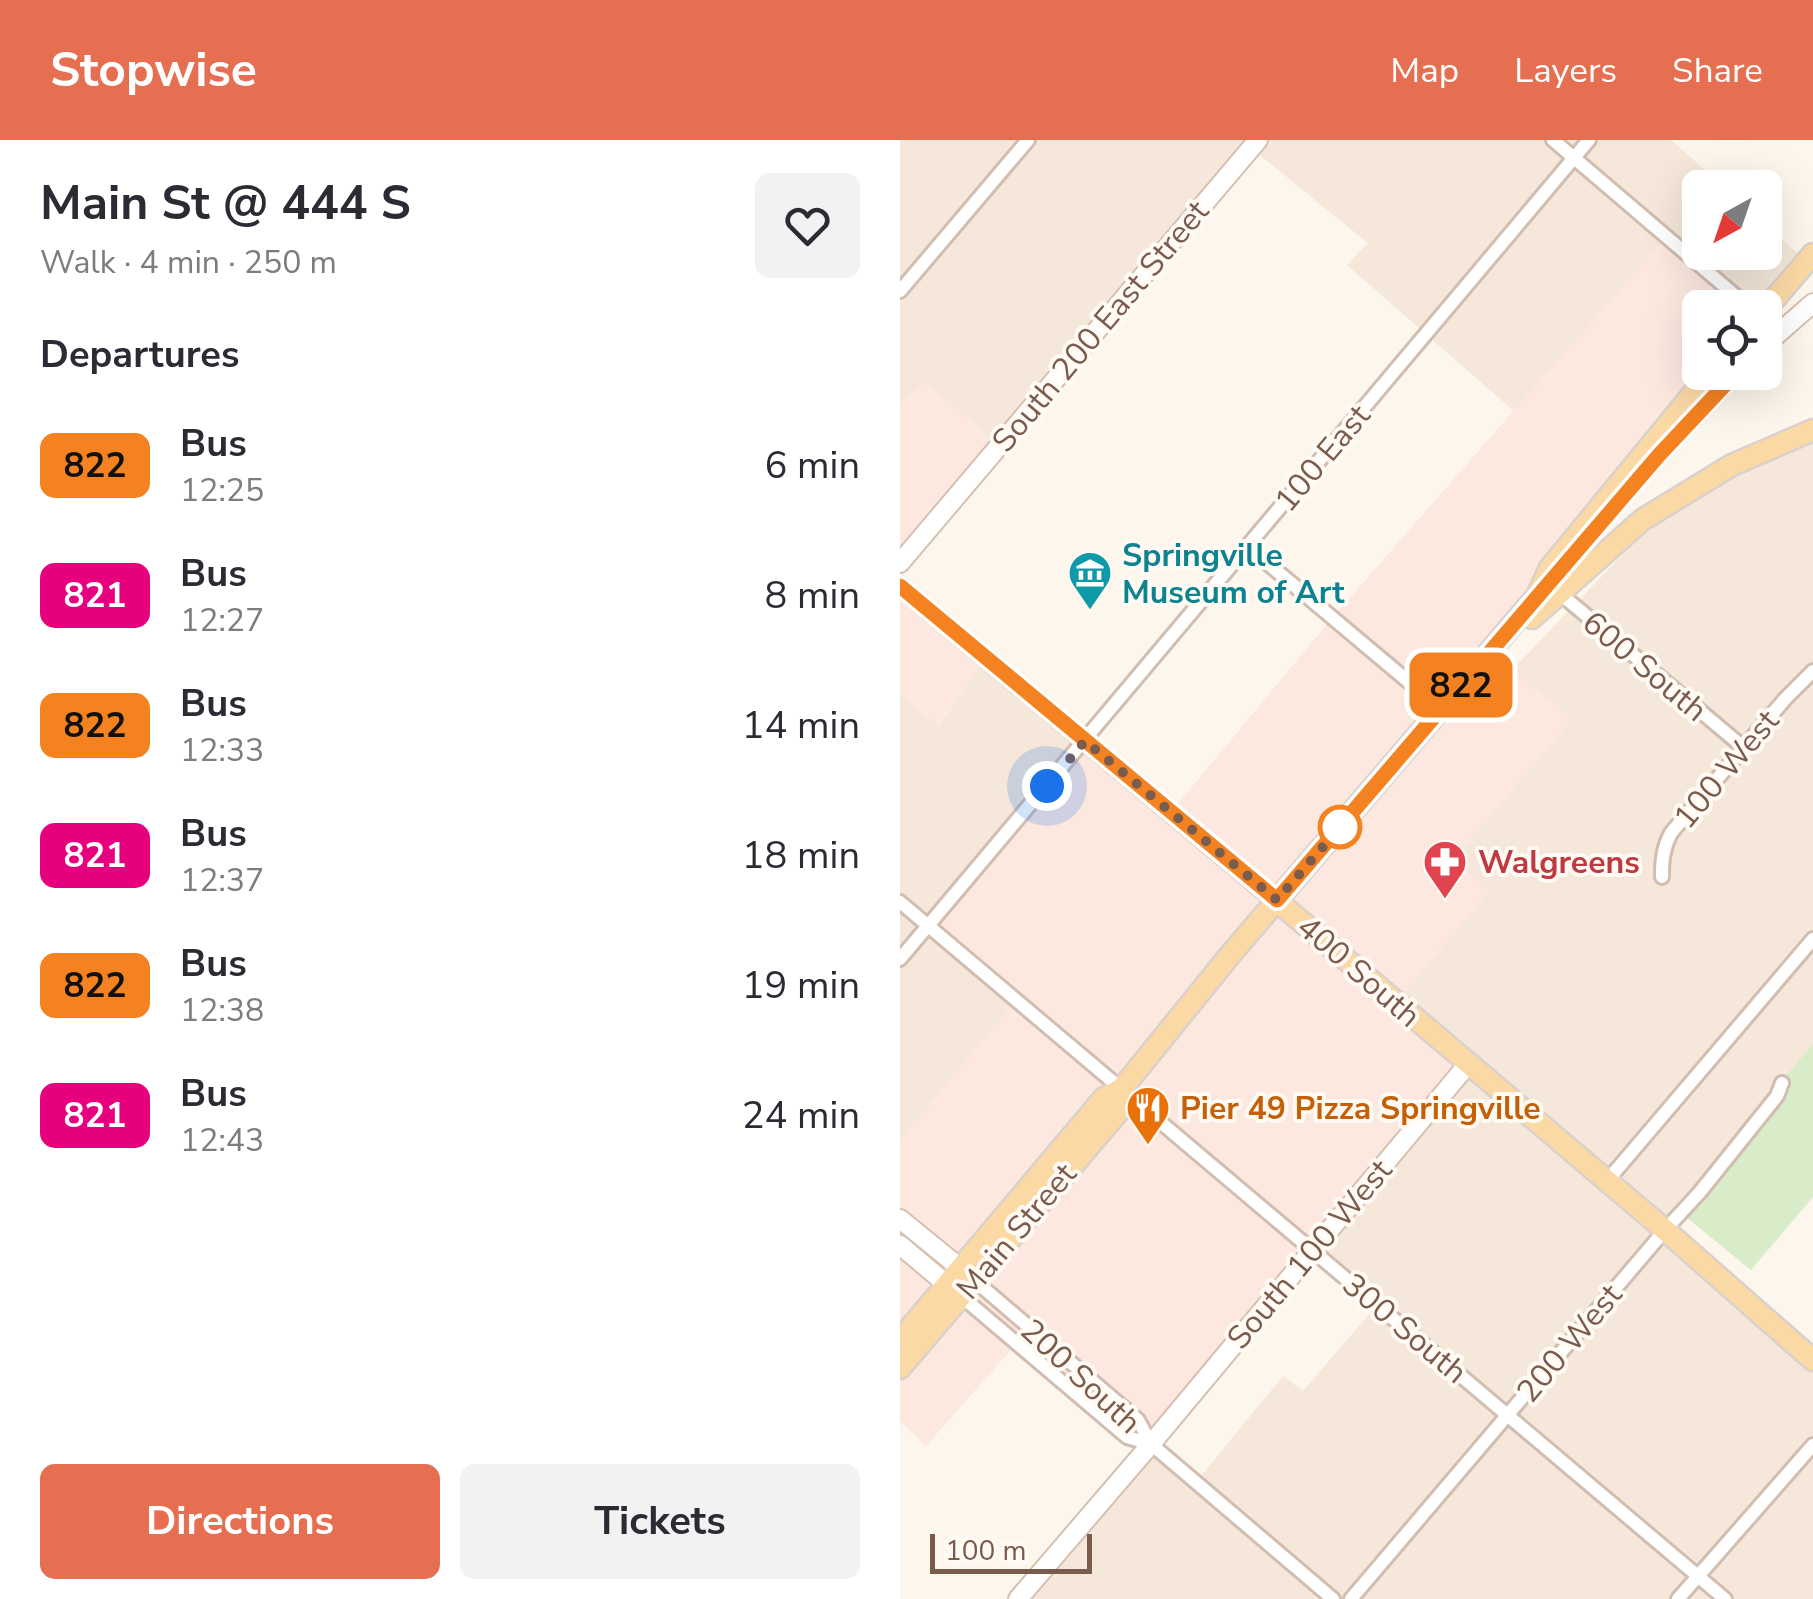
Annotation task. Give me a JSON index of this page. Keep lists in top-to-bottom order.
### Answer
{
  "streets": {
    "main road": ["400 South", "Main Street"],
    "street": [
      "South 200 East Street",
      "100 East",
      "600 South",
      "100 West",
      "South 100 West",
      "300 South",
      "200 West",
      "200 South"
    ]
  },
  "crossings": [
    ["100 East", "400 South"],
    ["100 East", "300 South"],
    ["600 South", "100 West"],
    ["600 South", "Main Street"],
    ["400 South", "Main Street"],
    ["400 South", "South 100 West"],
    ["400 South", "200 West"],
    ["Main Street", "300 South"],
    ["Main Street", "200 South"],
    ["South 100 West", "300 South"],
    ["South 100 West", "200 South"],
    ["300 South", "200 West"]
  ],
  "places": {
    "museum": ["Springville Museum of Art"],
    "pharmacy": ["Walgreens"],
    "restaurant": ["Pier 49 Pizza Springville"]
  },
  "lines": ["bus line 822"],
  "scale_bar": "100 m",
  "north": "bottom left",
  "page": {
    "header": "Stopwise",
    "nav": ["Map", "Layers", "Share"],
    "heading": [
      ["Main St @ 444 S", "Walk · 4 min · 250 m"],
      "Departures"
    ],
    "on_map": "822",
    "list": [
      {
        "mark": "822",
        "name": "Bus",
        "note": "12:25",
        "value": "6 min"
      },
      {
        "mark": "821",
        "name": "Bus",
        "note": "12:27",
        "value": "8 min"
      },
      {
        "mark": "822",
        "name": "Bus",
        "note": "12:33",
        "value": "14 min"
      },
      {
        "mark": "821",
        "name": "Bus",
        "note": "12:37",
        "value": "18 min"
      },
      {
        "mark": "822",
        "name": "Bus",
        "note": "12:38",
        "value": "19 min"
      },
      {
        "mark": "821",
        "name": "Bus",
        "note": "12:43",
        "value": "24 min"
      }
    ],
    "buttons": ["Directions", "Tickets"],
    "scale": "100 m"
  }
}
